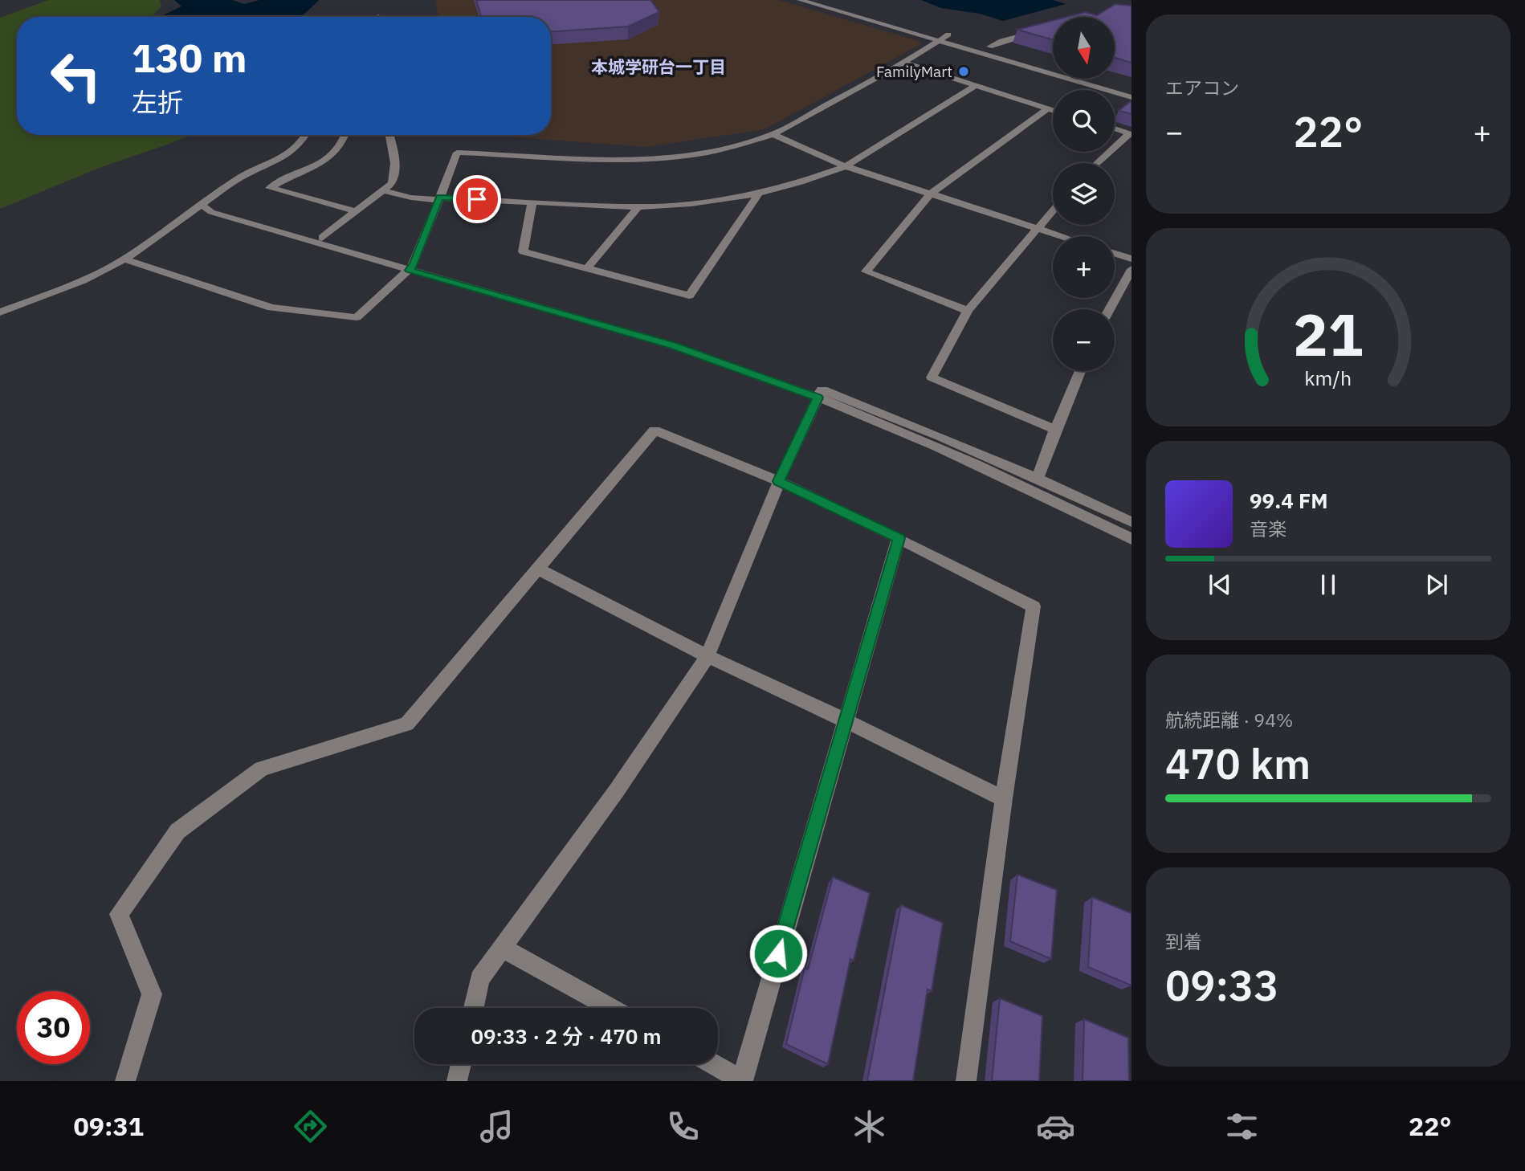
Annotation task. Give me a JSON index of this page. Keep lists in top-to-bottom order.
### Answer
{
  "districts": ["本城学研台一丁目"],
  "places": ["FamilyMart"],
  "north": "bottom",
  "page": {
    "tile": [
      "エアコン",
      ["航続距離 · 94%", "470 km"],
      ["到着", "09:33"]
    ],
    "map_buttons": ["+", "−"],
    "turn": ["130 m", "左折"],
    "heat": ["−", "22°", "+"],
    "song": ["99.4 FM", "音楽"],
    "limit": "30",
    "trip": "09:33 · 2 分 · 470 m",
    "tabs": ["09:31", "22°"],
    "gauge": ["21", "km/h"]
  }
}
